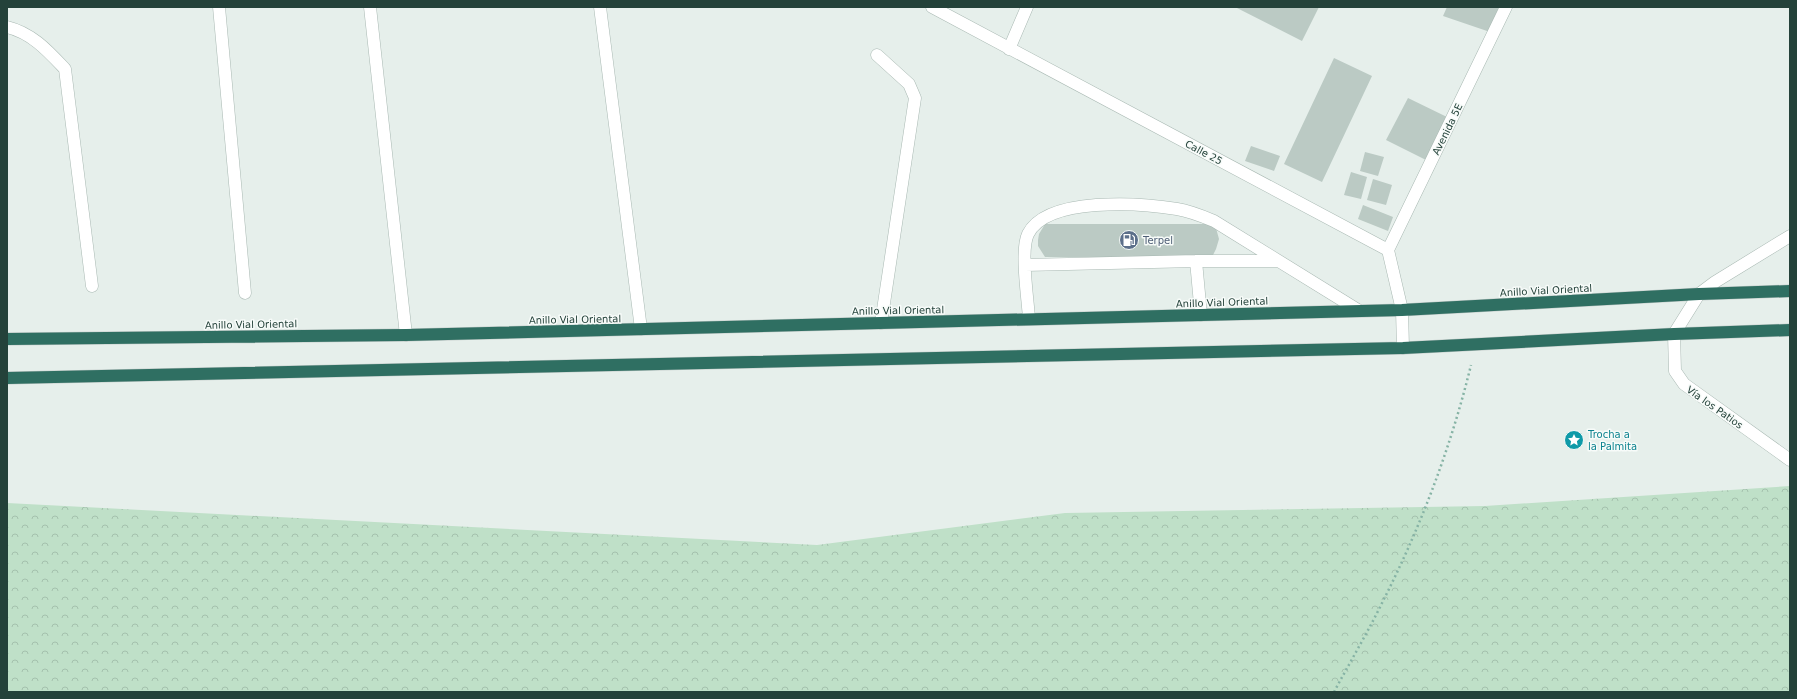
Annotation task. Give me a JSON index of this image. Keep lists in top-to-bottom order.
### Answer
{
  "streets": {
    "highway": ["Anillo Vial Oriental"],
    "street": ["Avenida 5E", "Calle 25", "Vía los Patios"]
  },
  "crossings": [
    ["Avenida 5E", "Calle 25"]
  ],
  "places": {
    "fuel station": ["Terpel"],
    "place": ["Trocha a la Palmita"]
  }
}
